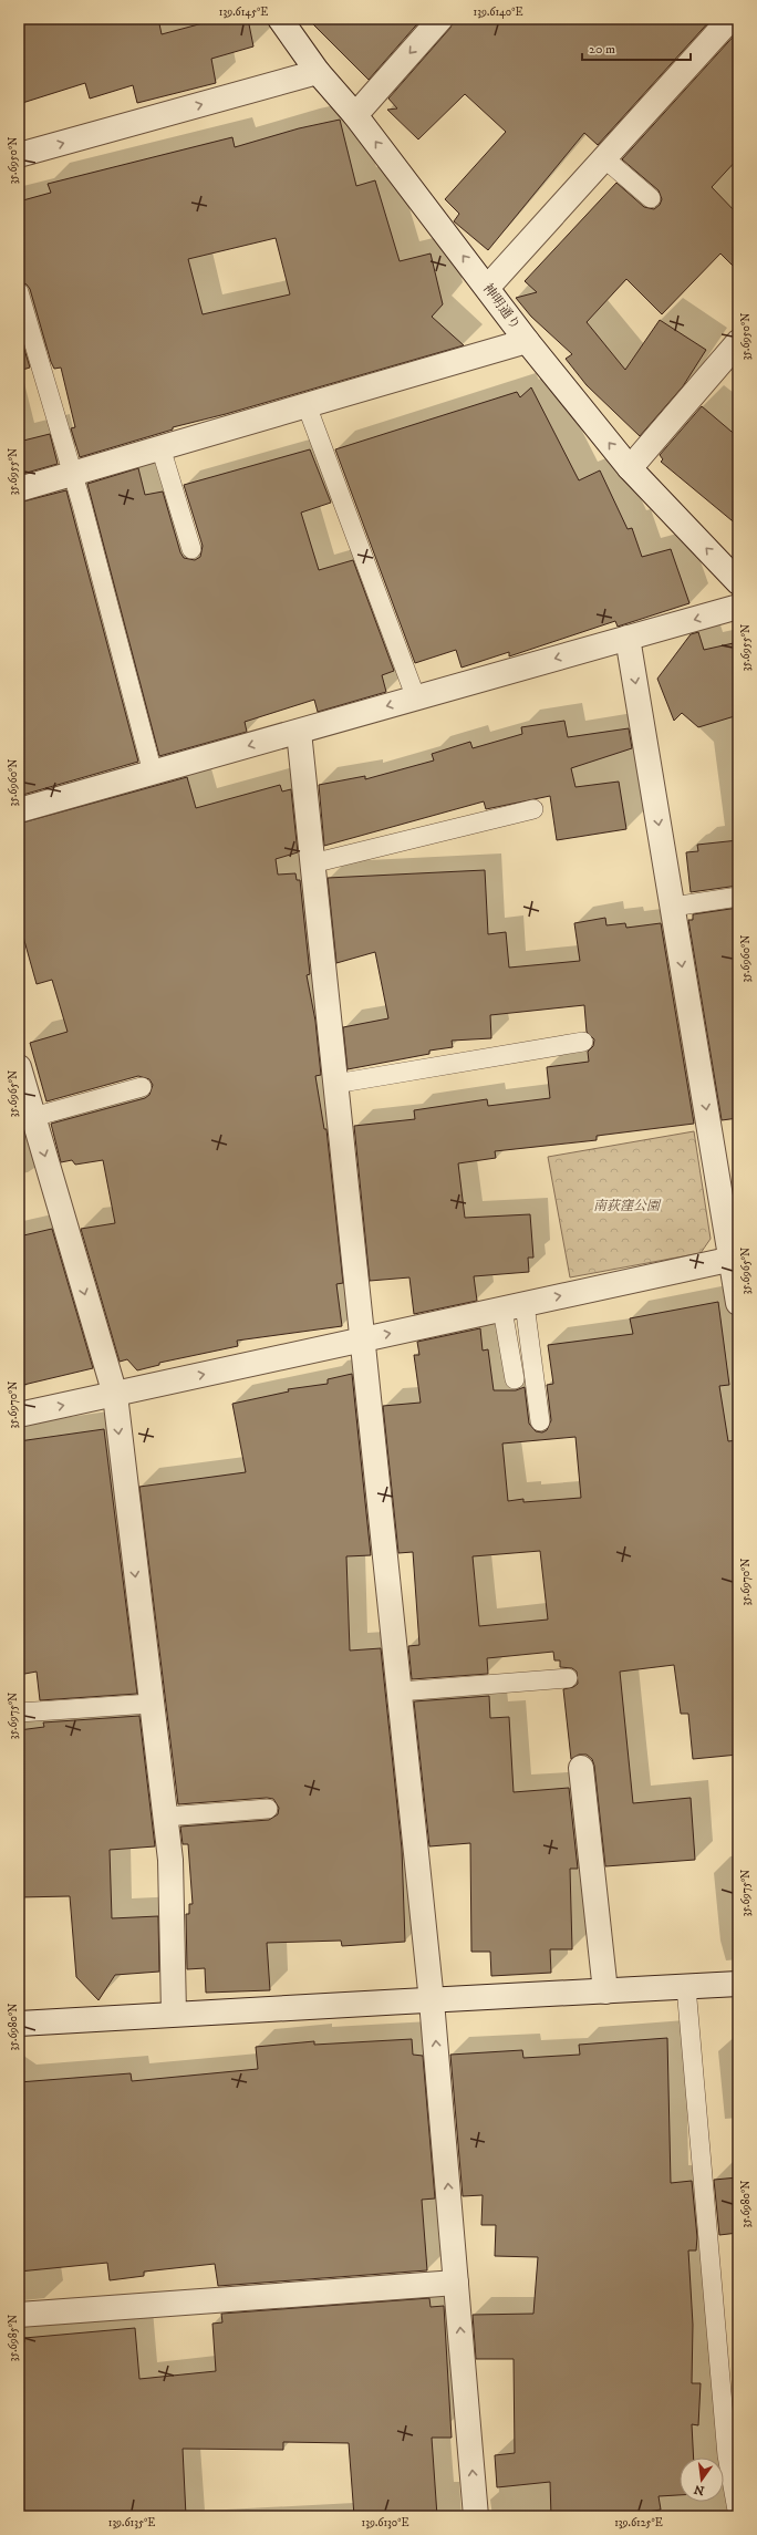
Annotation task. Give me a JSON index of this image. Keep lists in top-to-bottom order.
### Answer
{
  "streets": {
    "street": ["神明通り"]
  },
  "one_way": ["神明通り"],
  "parks": ["南荻窪公園"],
  "scale_bar": "20 m",
  "north": "bottom",
  "coordinates": [
    "139.6145°E",
    "139.6140°E",
    "35.6950°N",
    "35.6955°N",
    "35.6960°N",
    "35.6965°N",
    "35.6970°N",
    "35.6975°N",
    "35.6980°N",
    "35.6985°N",
    "139.6135°E",
    "139.6130°E",
    "139.6125°E"
  ]
}
